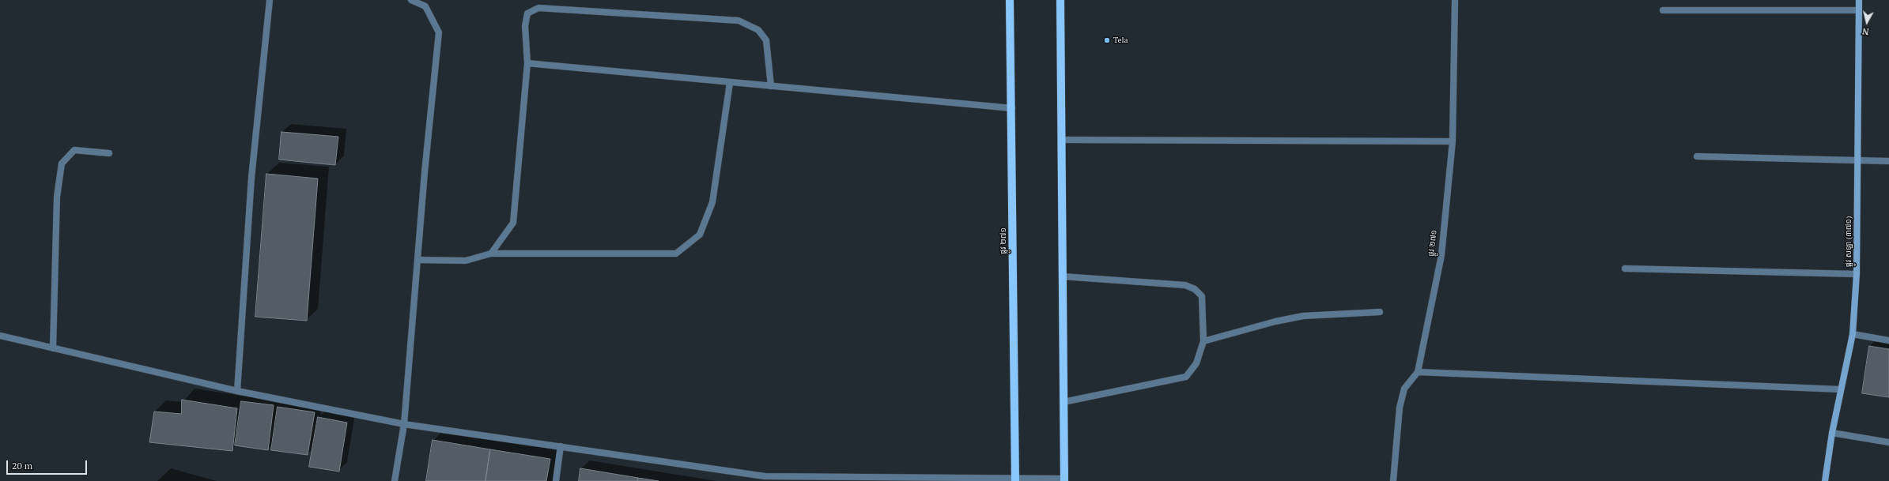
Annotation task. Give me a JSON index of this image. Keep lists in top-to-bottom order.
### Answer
{
  "streets": {
    "main road": ["ផ្លូវ ២៧១"],
    "street": ["ផ្លូវ សឡា (៣៧១)"]
  },
  "places": ["Tela"],
  "scale_bar": "20 m",
  "north": "bottom"
}
